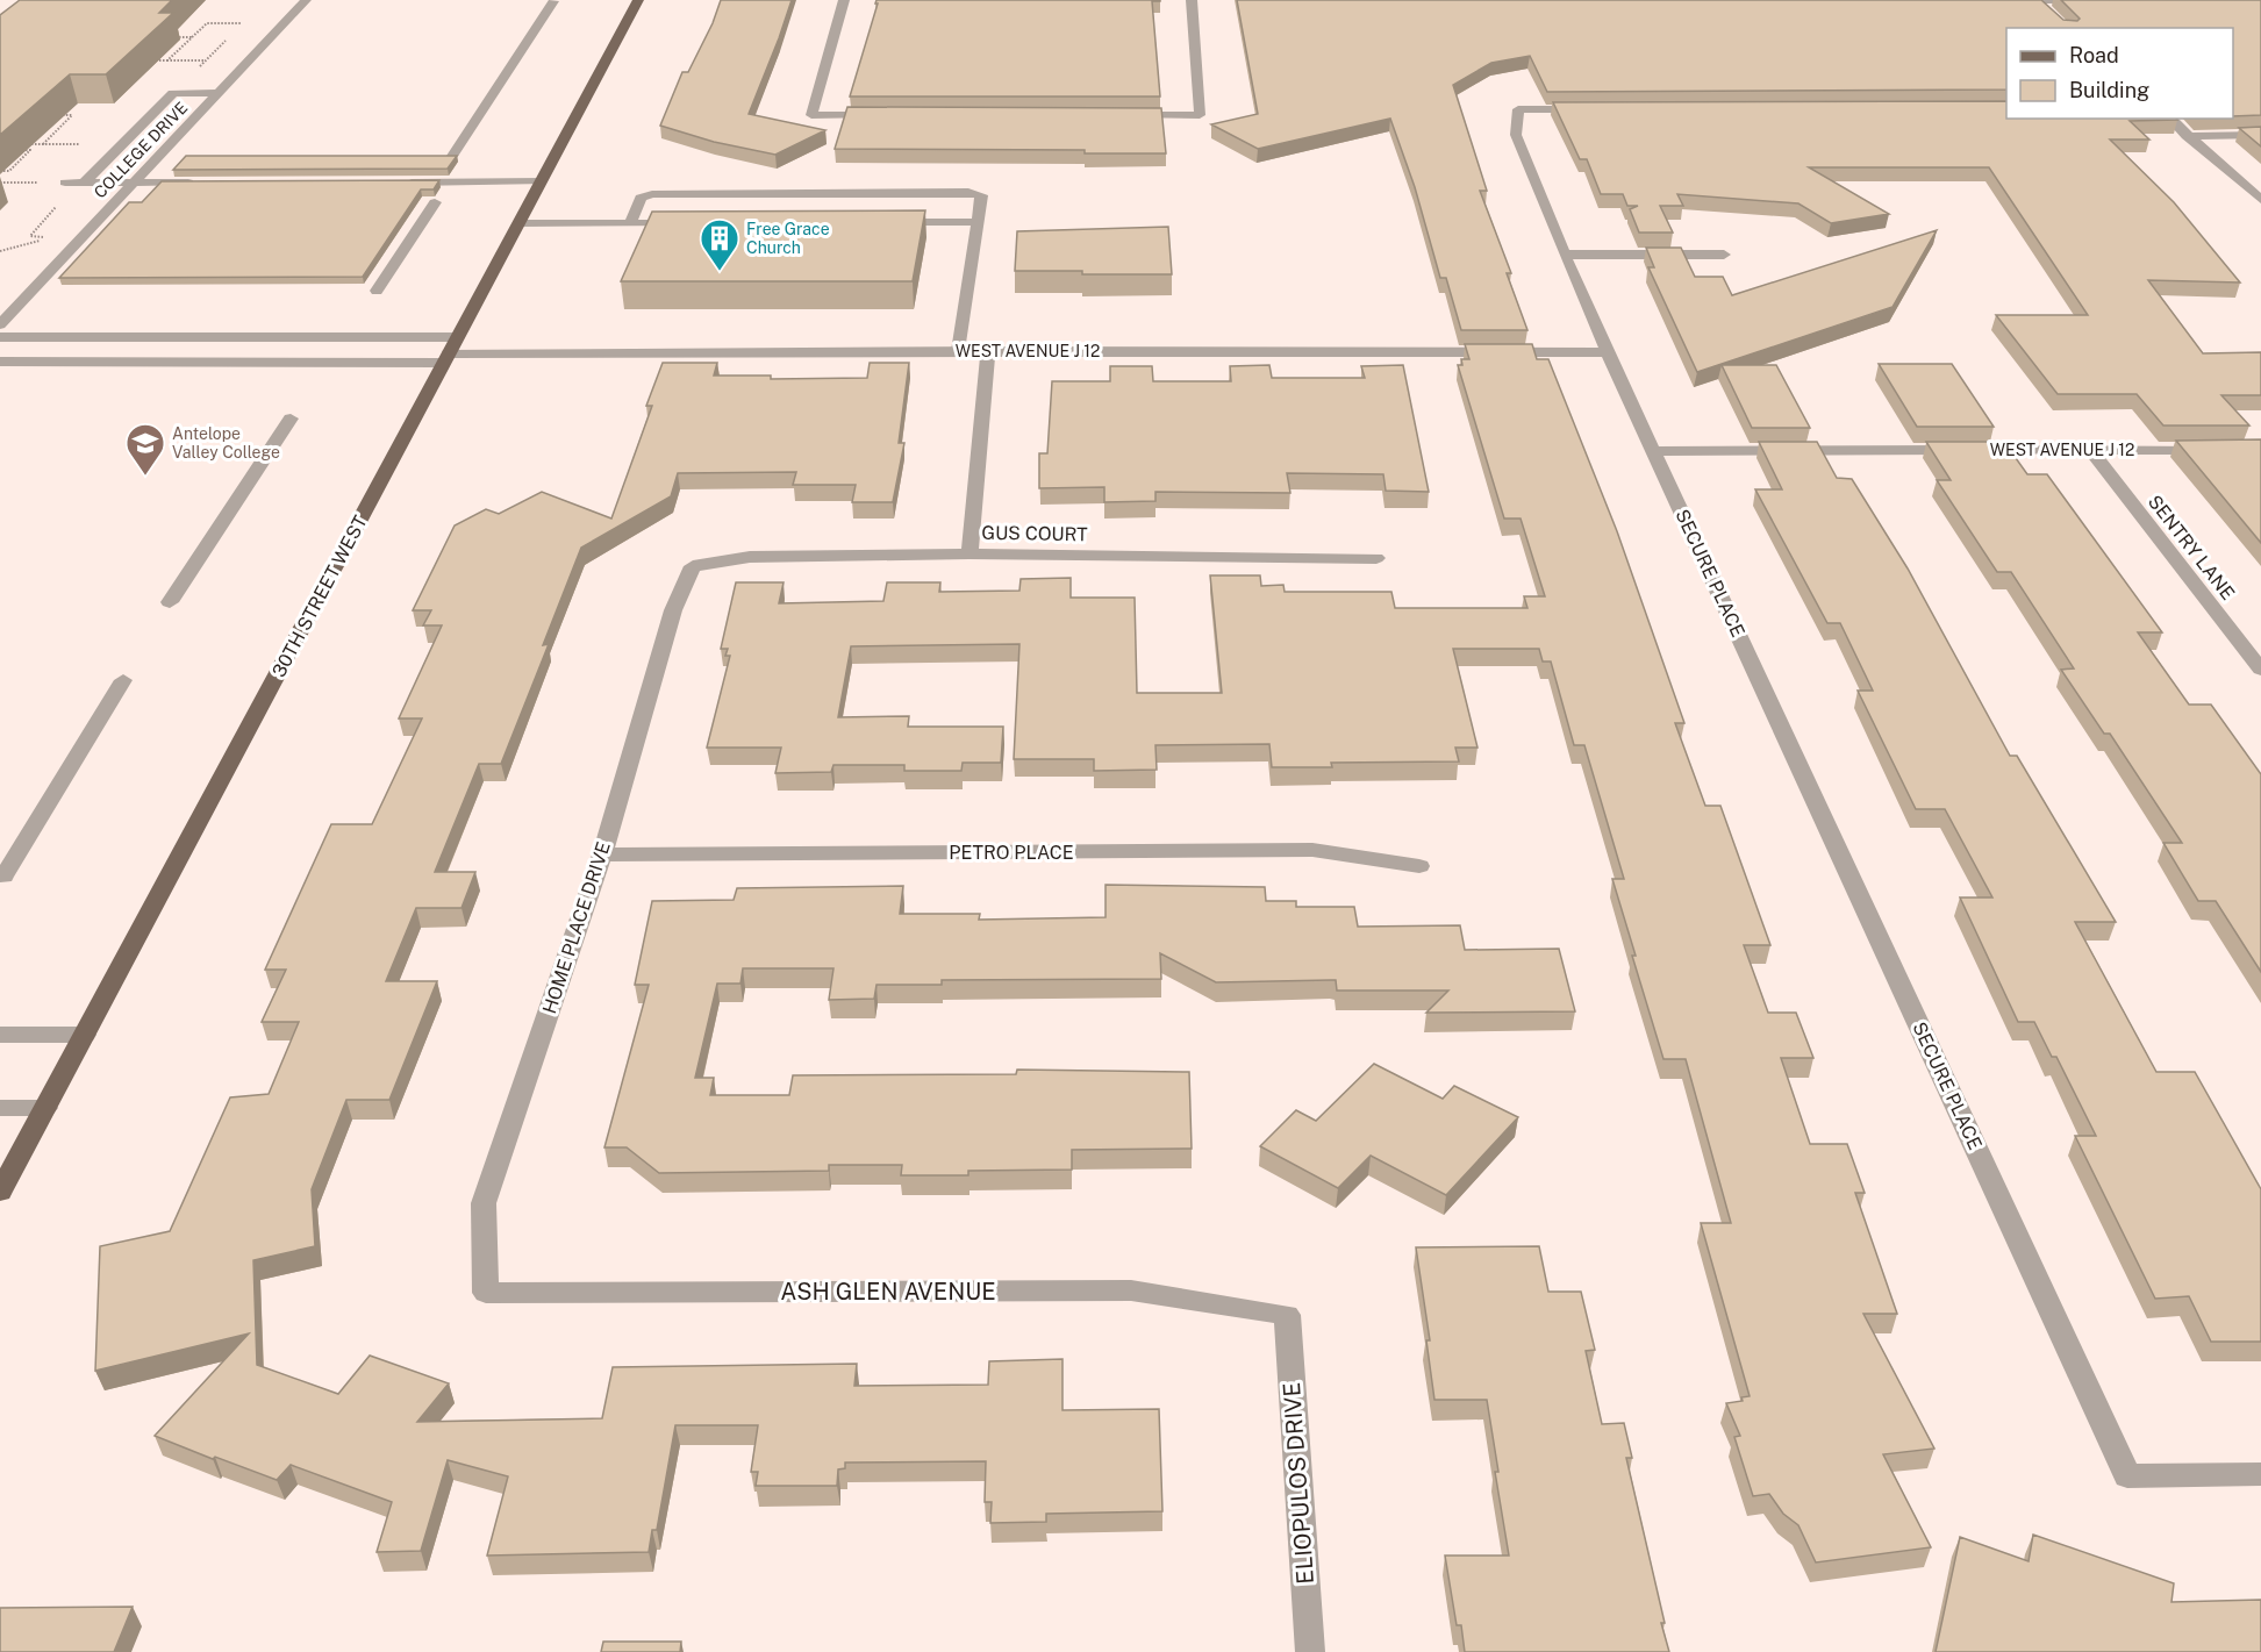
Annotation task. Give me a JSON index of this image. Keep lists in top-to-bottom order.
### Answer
{
  "streets": {
    "main road": ["30TH STREET WEST"],
    "street": [
      "COLLEGE DRIVE",
      "WEST AVENUE J 12",
      "GUS COURT",
      "SENTRY LANE",
      "SECURE PLACE",
      "PETRO PLACE",
      "HOME PLACE DRIVE",
      "ASH GLEN AVENUE",
      "ELIOPULOS DRIVE"
    ]
  },
  "crossings": [
    ["WEST AVENUE J 12", "SENTRY LANE"],
    ["WEST AVENUE J 12", "SECURE PLACE"],
    ["WEST AVENUE J 12", "30TH STREET WEST"],
    ["GUS COURT", "HOME PLACE DRIVE"],
    ["PETRO PLACE", "HOME PLACE DRIVE"],
    ["HOME PLACE DRIVE", "ASH GLEN AVENUE"],
    ["ASH GLEN AVENUE", "ELIOPULOS DRIVE"]
  ],
  "places": {
    "building": ["Free Grace Church"],
    "school or university": ["Antelope Valley College"]
  },
  "legend": ["Road", "Building"]
}
